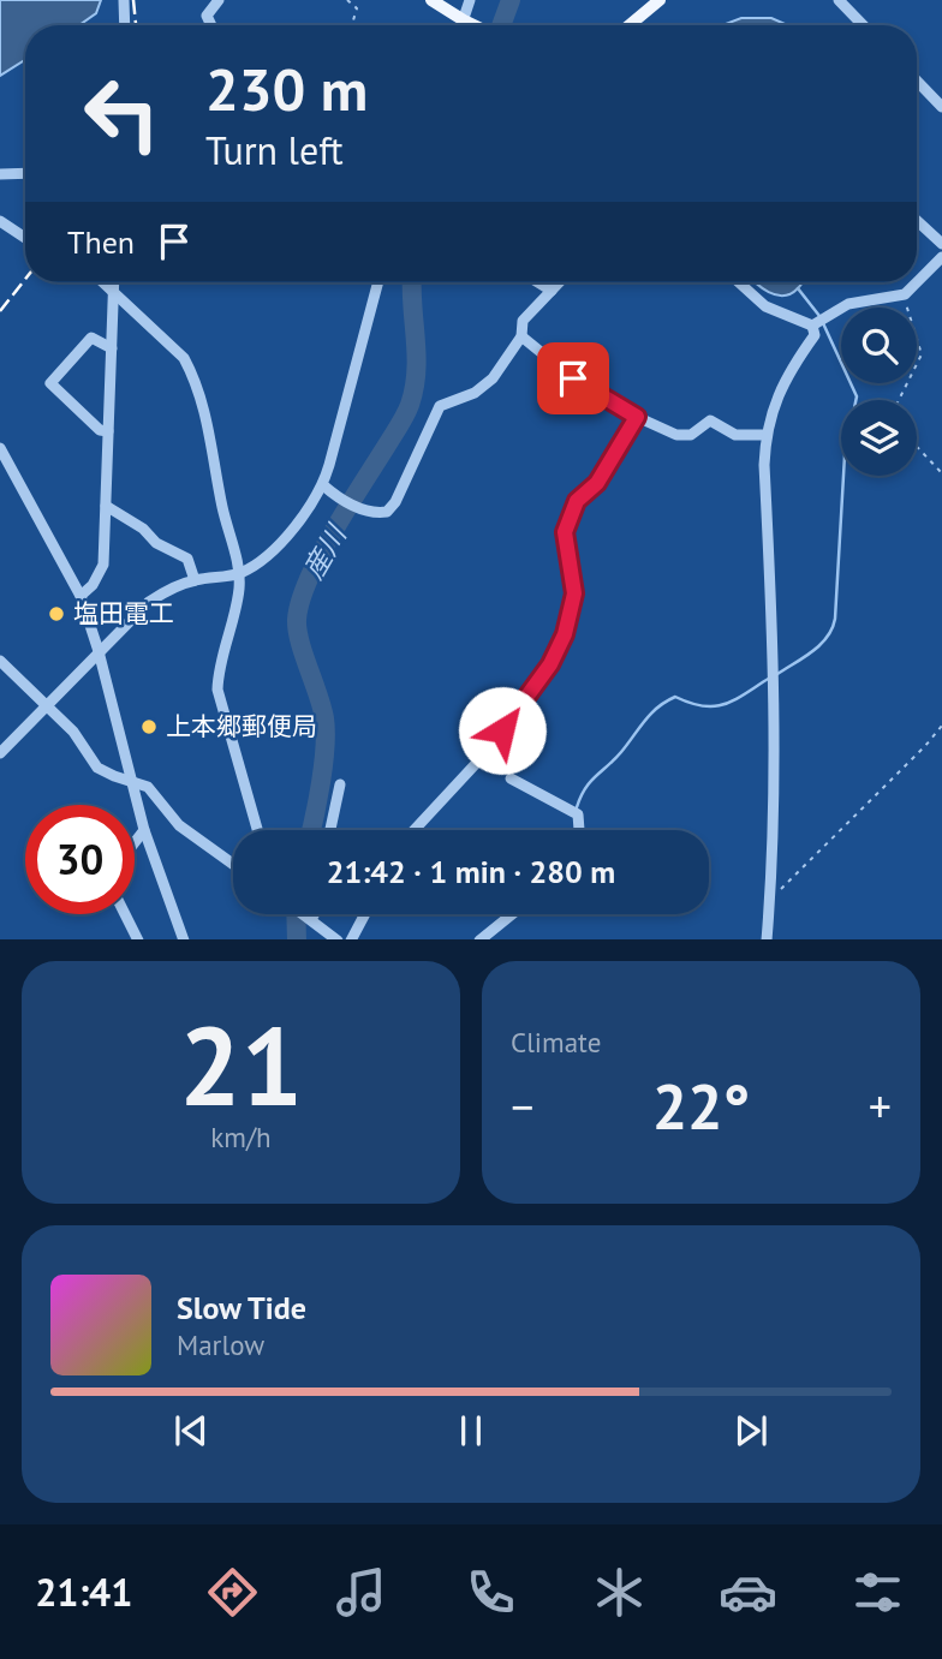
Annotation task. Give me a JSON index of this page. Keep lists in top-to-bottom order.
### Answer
{
  "water": ["産川"],
  "places": ["塩田電工", "上本郷郵便局"],
  "page": {
    "turn": ["230 m", "Turn left"],
    "then": "Then",
    "limit": "30",
    "trip": "21:42 · 1 min · 280 m",
    "tile": [
      ["21", "km/h"],
      "Climate"
    ],
    "heat": ["−", "22°", "+"],
    "song": ["Slow Tide", "Marlow"],
    "tabs": "21:41"
  }
}
